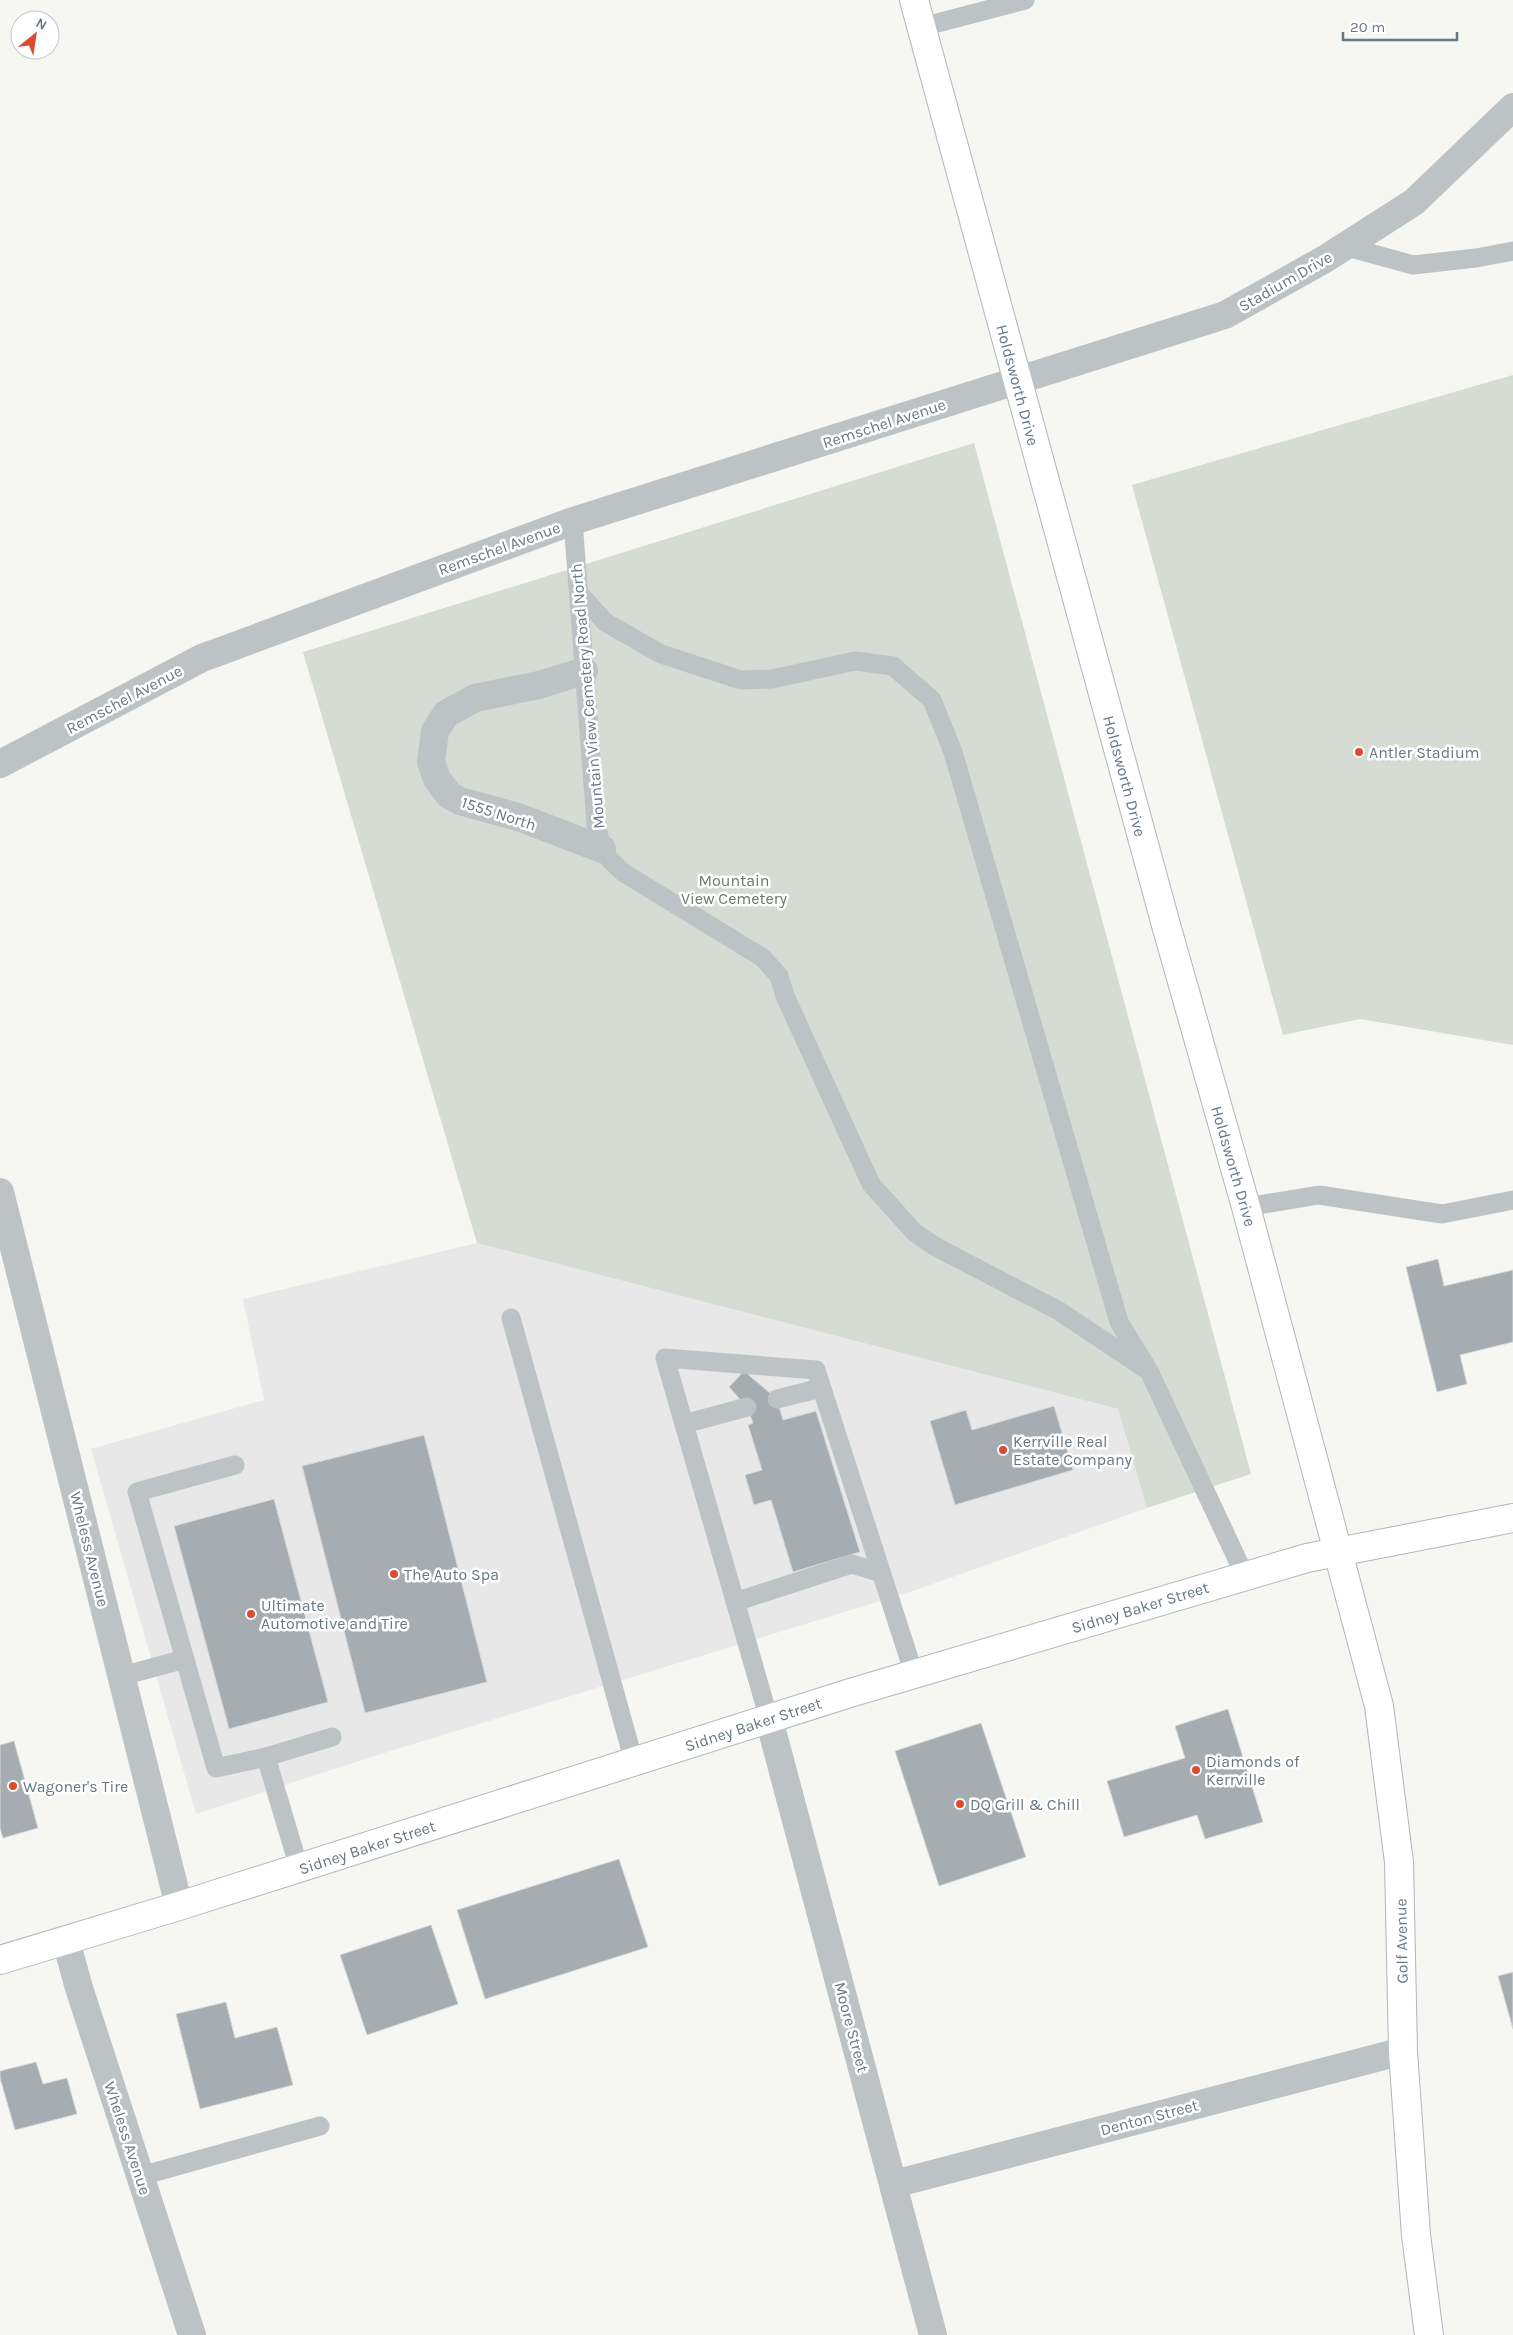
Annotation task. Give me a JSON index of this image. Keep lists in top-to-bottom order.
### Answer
{
  "streets": {
    "main road": ["Holdsworth Drive", "Sidney Baker Street", "Golf Avenue"],
    "street": [
      "Stadium Drive",
      "Remschel Avenue",
      "1555 North",
      "Wheless Avenue",
      "Moore Street",
      "Denton Street"
    ],
    "lane": ["Mountain View Cemetery Road North"]
  },
  "crossings": [
    ["Stadium Drive", "Holdsworth Drive"],
    ["Stadium Drive", "Remschel Avenue"],
    ["Holdsworth Drive", "Remschel Avenue"],
    ["Holdsworth Drive", "Sidney Baker Street"],
    ["Holdsworth Drive", "Golf Avenue"],
    ["Remschel Avenue", "Mountain View Cemetery Road North"],
    ["Mountain View Cemetery Road North", "1555 North"],
    ["Wheless Avenue", "Sidney Baker Street"],
    ["Sidney Baker Street", "Golf Avenue"],
    ["Sidney Baker Street", "Moore Street"],
    ["Golf Avenue", "Denton Street"],
    ["Moore Street", "Denton Street"]
  ],
  "parks": ["Mountain View Cemetery"],
  "places": [
    "Antler Stadium",
    "Kerrville Real Estate Company",
    "The Auto Spa",
    "Ultimate Automotive and Tire",
    "Diamonds of Kerrville",
    "Wagoner's Tire",
    "DQ Grill & Chill"
  ],
  "scale_bar": "20 m",
  "north": "top right"
}
